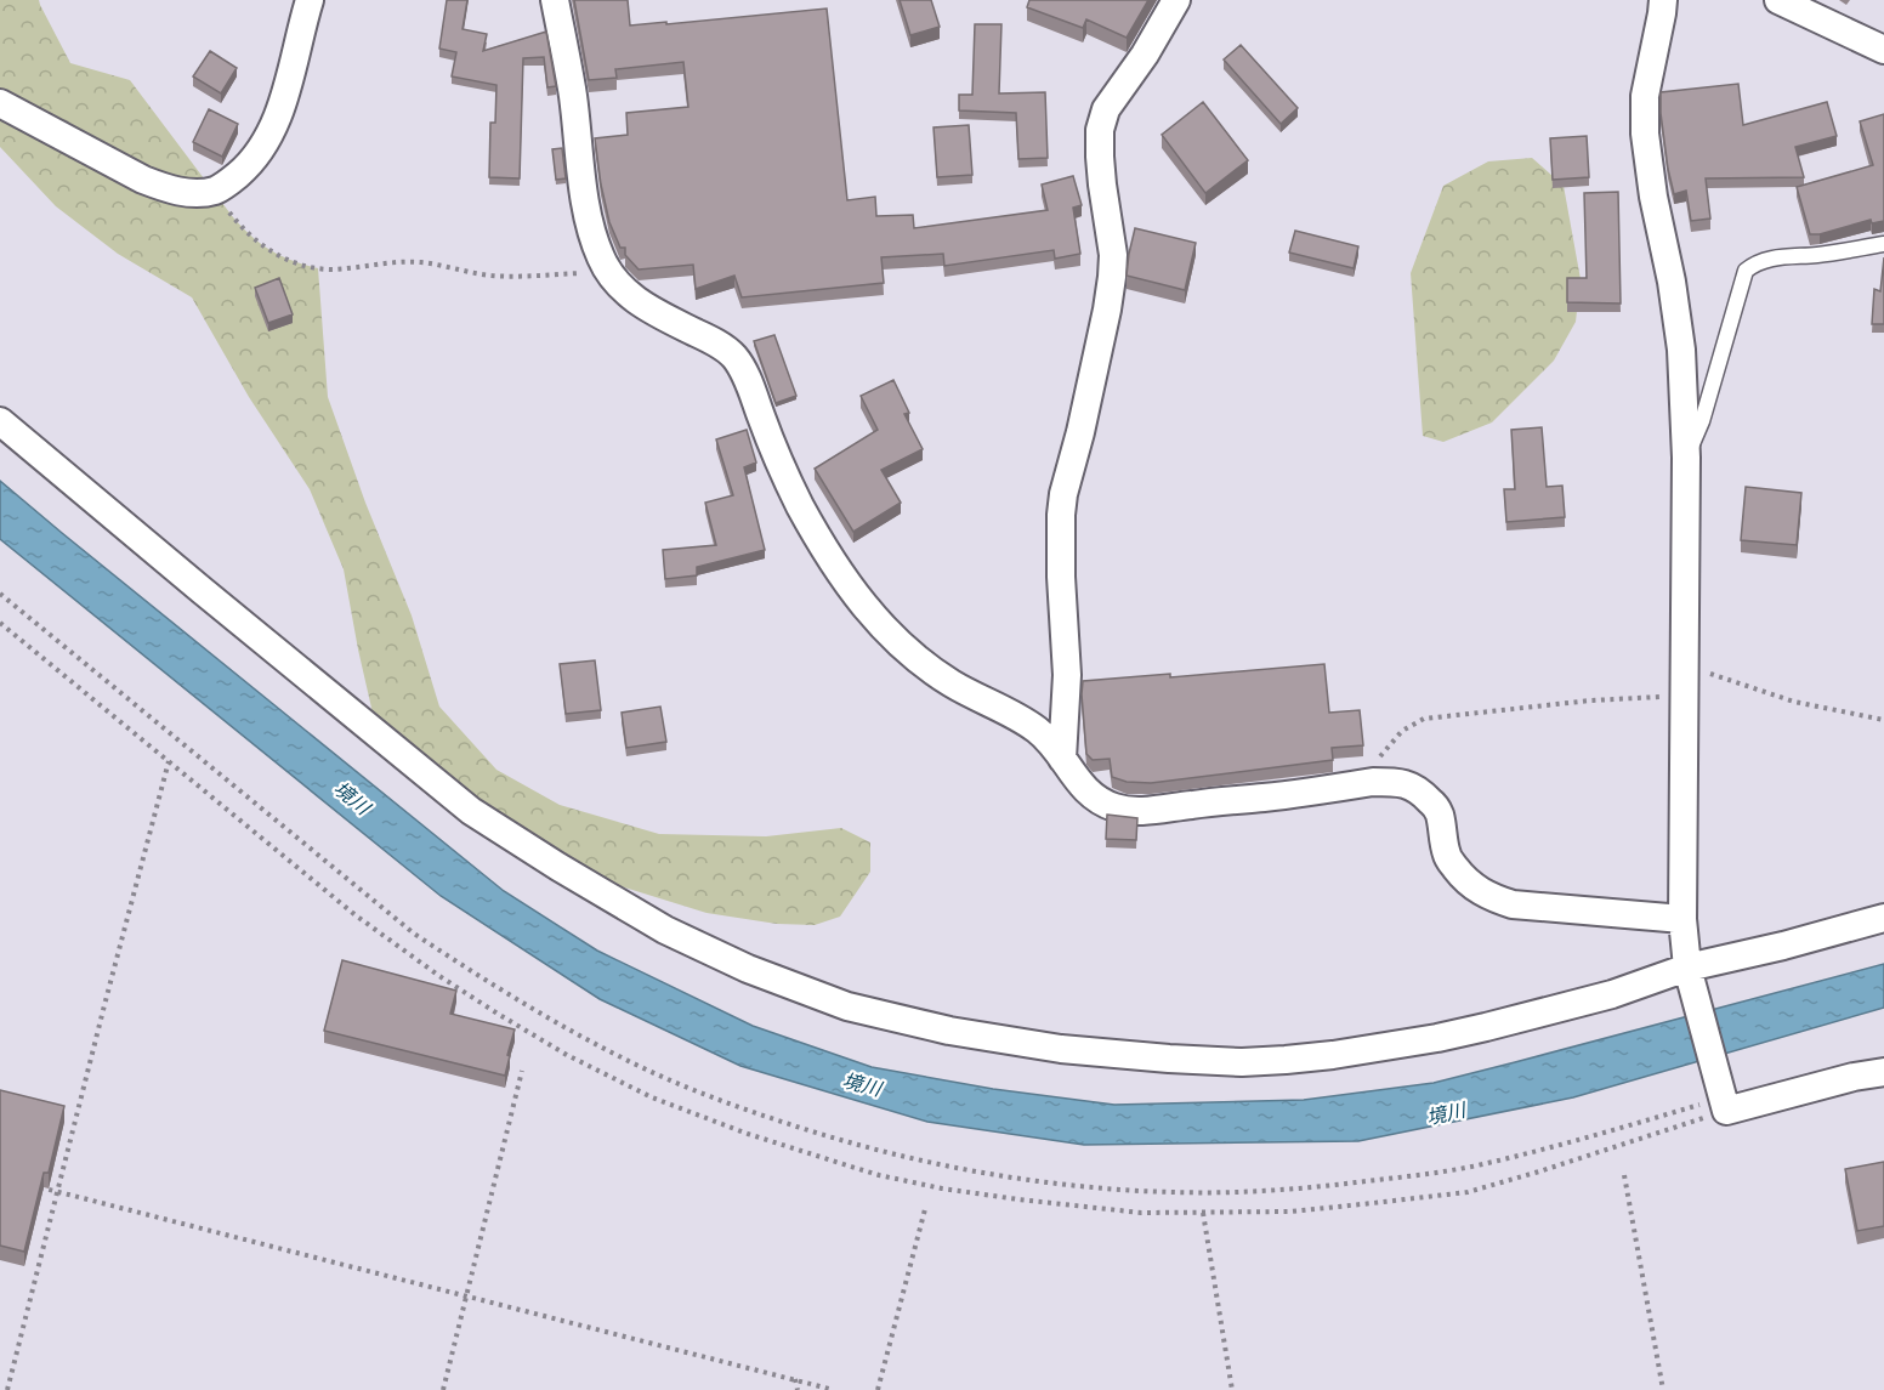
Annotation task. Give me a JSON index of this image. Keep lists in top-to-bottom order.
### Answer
{
  "water": ["境川"]
}
